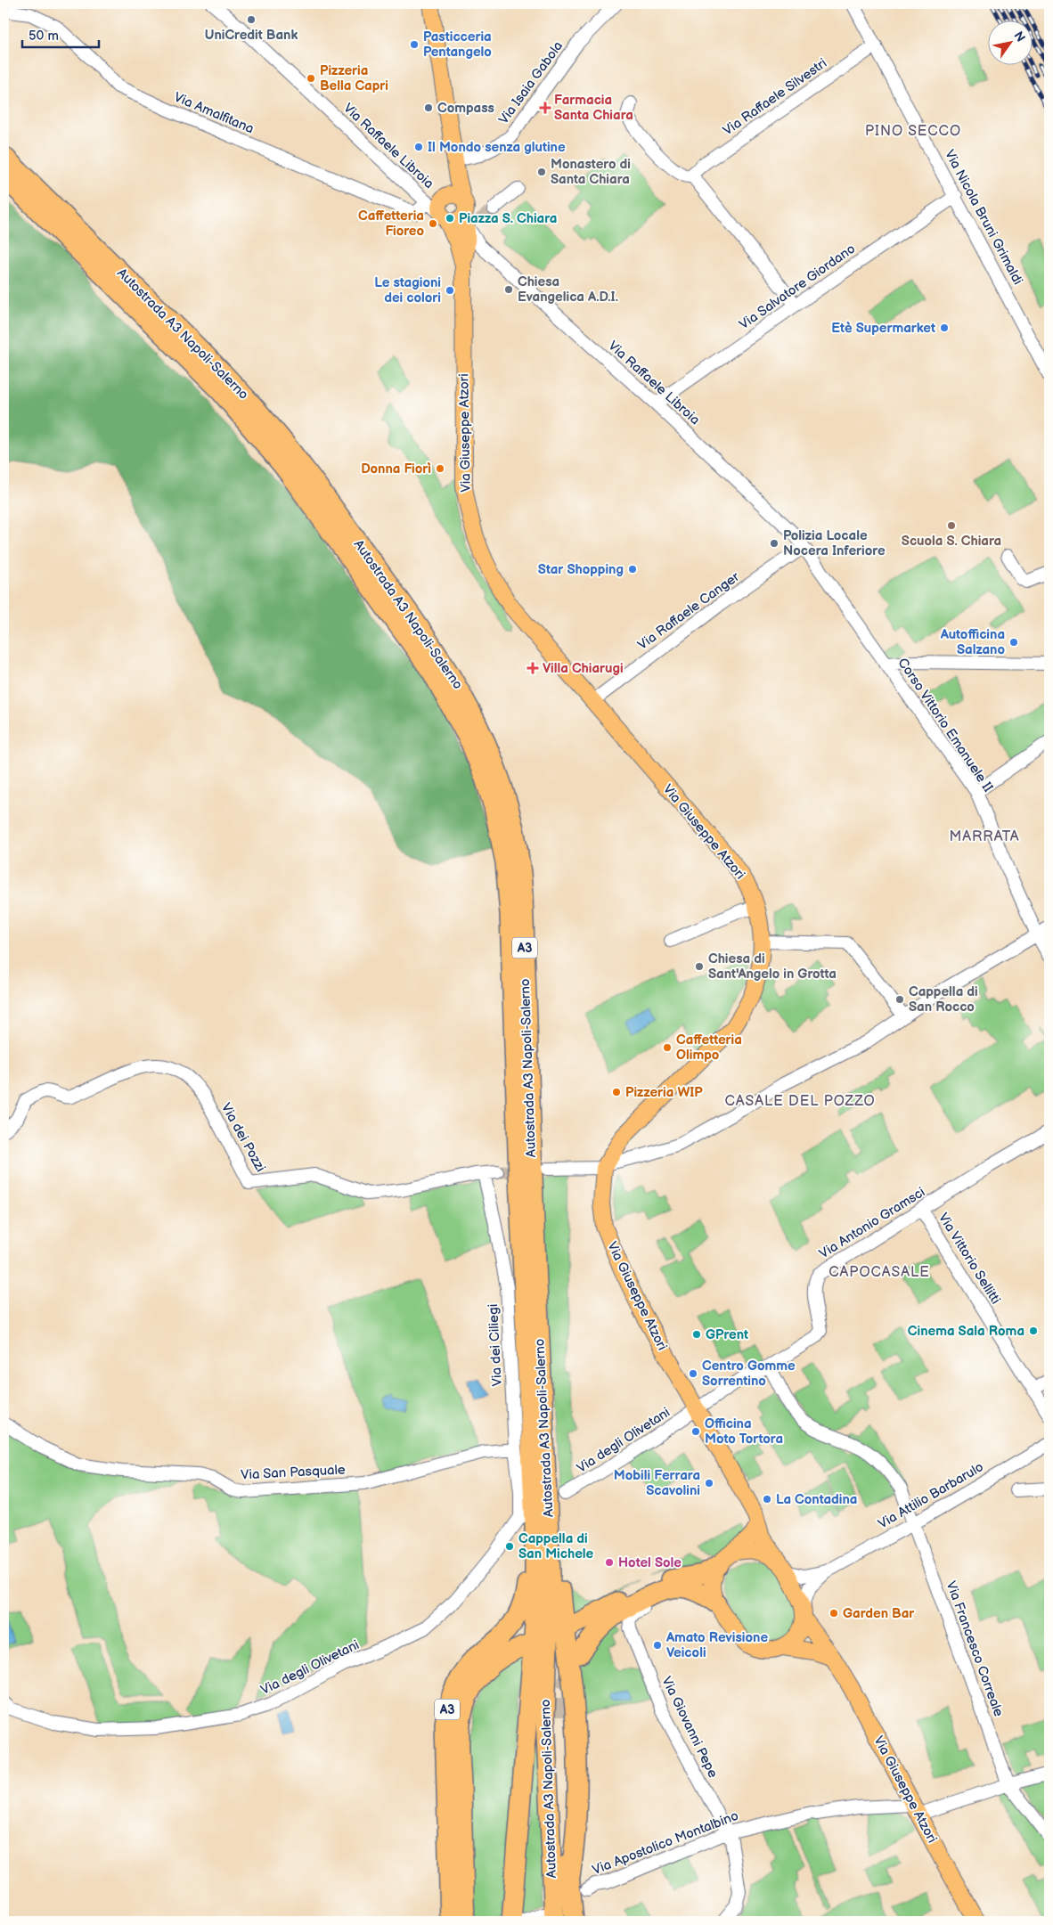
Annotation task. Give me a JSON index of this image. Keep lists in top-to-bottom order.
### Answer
{
  "streets": {
    "highway": ["Autostrada A3 Napoli-Salerno", "A3"],
    "main road": ["Via Giuseppe Atzori"],
    "street": [
      "Via Isaia Gabola",
      "Via Raffaele Silvestri",
      "Via Amalfitana",
      "Via Raffaele Libroia",
      "Via Nicola Bruni Grimaldi",
      "Via Salvatore Giordano",
      "Via Raffaele Canger",
      "Corso Vittorio Emanuele II",
      "Via dei Pozzi",
      "Via Antonio Gramsci",
      "Via Vittorio Sellitti",
      "Via dei Ciliegi",
      "Via degli Olivetani",
      "Via San Pasquale",
      "Via Attilio Barbarulo",
      "Via Francesco Correale",
      "Via Giovanni Pepe",
      "Via Apostolico Montalbino"
    ]
  },
  "crossings": [
    ["Via Isaia Gabola", "Via Giuseppe Atzori"],
    ["Via Raffaele Silvestri", "Via Nicola Bruni Grimaldi"],
    ["Via Amalfitana", "Via Raffaele Libroia"],
    ["Via Amalfitana", "Via Giuseppe Atzori"],
    ["Via Raffaele Libroia", "Via Salvatore Giordano"],
    ["Via Raffaele Libroia", "Via Giuseppe Atzori"],
    ["Via Raffaele Libroia", "Via Raffaele Canger"],
    ["Via Raffaele Libroia", "Corso Vittorio Emanuele II"],
    ["Via Nicola Bruni Grimaldi", "Via Salvatore Giordano"],
    ["Autostrada A3 Napoli-Salerno", "A3"],
    ["Autostrada A3 Napoli-Salerno", "Via dei Ciliegi"],
    ["Autostrada A3 Napoli-Salerno", "Via degli Olivetani"],
    ["Via Giuseppe Atzori", "Via Raffaele Canger"],
    ["Via Giuseppe Atzori", "Via Antonio Gramsci"],
    ["Via Giuseppe Atzori", "Via degli Olivetani"],
    ["Via Giuseppe Atzori", "Via Attilio Barbarulo"],
    ["Via Giuseppe Atzori", "Via Apostolico Montalbino"],
    ["Via Raffaele Canger", "Corso Vittorio Emanuele II"],
    ["A3", "Via dei Ciliegi"],
    ["A3", "Via degli Olivetani"],
    ["Via dei Pozzi", "Via dei Ciliegi"],
    ["Via Antonio Gramsci", "Via Vittorio Sellitti"],
    ["Via Antonio Gramsci", "Via degli Olivetani"],
    ["Via Antonio Gramsci", "Via Francesco Correale"],
    ["Via dei Ciliegi", "Via degli Olivetani"],
    ["Via dei Ciliegi", "Via San Pasquale"],
    ["Via Attilio Barbarulo", "Via Francesco Correale"],
    ["Via Francesco Correale", "Via Apostolico Montalbino"],
    ["Via Giovanni Pepe", "Via Apostolico Montalbino"]
  ],
  "districts": [
    "PINO SECCO",
    "MARRATA",
    "CASALE DEL POZZO",
    "CAPOCASALE"
  ],
  "places": {
    "other": [
      "UniCredit Bank",
      "Pasticceria Pentangelo",
      "Pizzeria Bella Capri",
      "Compass",
      "Il Mondo senza glutine",
      "Monastero di Santa Chiara",
      "Piazza S. Chiara",
      "Caffetteria Fioreo",
      "Chiesa Evangelica A.D.I.",
      "Le stagioni dei colori",
      "Etè Supermarket",
      "Donna Fiorì",
      "Scuola S. Chiara",
      "Polizia Locale Nocera Inferiore",
      "Star Shopping",
      "Autofficina Salzano",
      "Chiesa di Sant'Angelo in Grotta",
      "Cappella di San Rocco",
      "Caffetteria Olimpo",
      "Pizzeria WIP",
      "Cinema Sala Roma",
      "GPrent",
      "Centro Gomme Sorrentino",
      "Officina Moto Tortora",
      "Mobili Ferrara Scavolini",
      "La Contadina",
      "Cappella di San Michele",
      "Hotel Sole",
      "Garden Bar",
      "Amato Revisione Veicoli"
    ],
    "health": ["Farmacia Santa Chiara", "Villa Chiarugi"]
  },
  "scale_bar": "50 m",
  "north": "top right"
}
